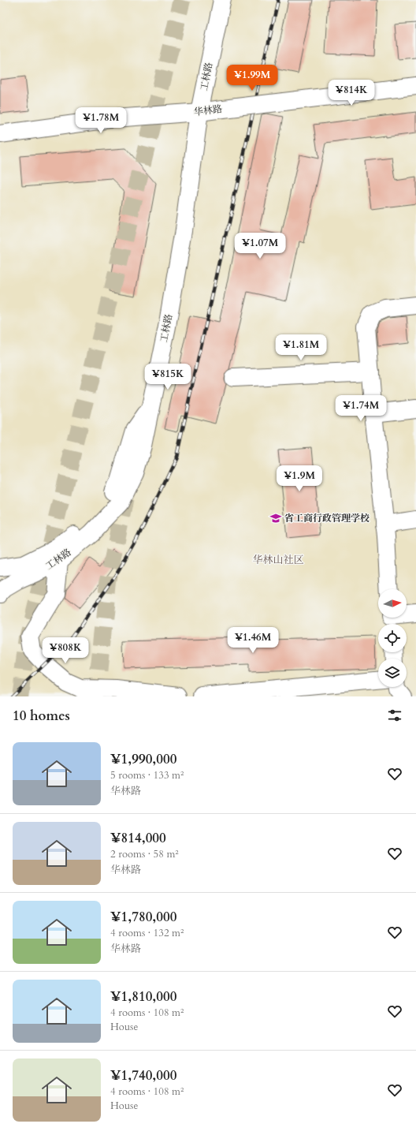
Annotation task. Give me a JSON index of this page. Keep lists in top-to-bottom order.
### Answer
{
  "streets": {
    "street": ["工林路", "华林路"]
  },
  "crossings": [
    ["工林路", "华林路"]
  ],
  "districts": ["华林山社区"],
  "places": {
    "school or university": ["省工商行政管理学校"]
  },
  "north": "right",
  "page": {
    "price": [
      "¥1.99M",
      "¥814K",
      "¥1.78M",
      "¥1.07M",
      "¥1.81M",
      "¥815K",
      "¥1.74M",
      "¥1.9M",
      "¥1.46M",
      "¥808K"
    ],
    "heading": "10 homes",
    "list": [
      {
        "name": "¥1,990,000",
        "note": "5 rooms · 133 m² · 华林路"
      },
      {
        "name": "¥814,000",
        "note": "2 rooms · 58 m² · 华林路"
      },
      {
        "name": "¥1,780,000",
        "note": "4 rooms · 132 m² · 华林路"
      },
      {
        "name": "¥1,810,000",
        "note": "4 rooms · 108 m² · House"
      },
      {
        "name": "¥1,740,000",
        "note": "4 rooms · 108 m² · House"
      }
    ]
  }
}
